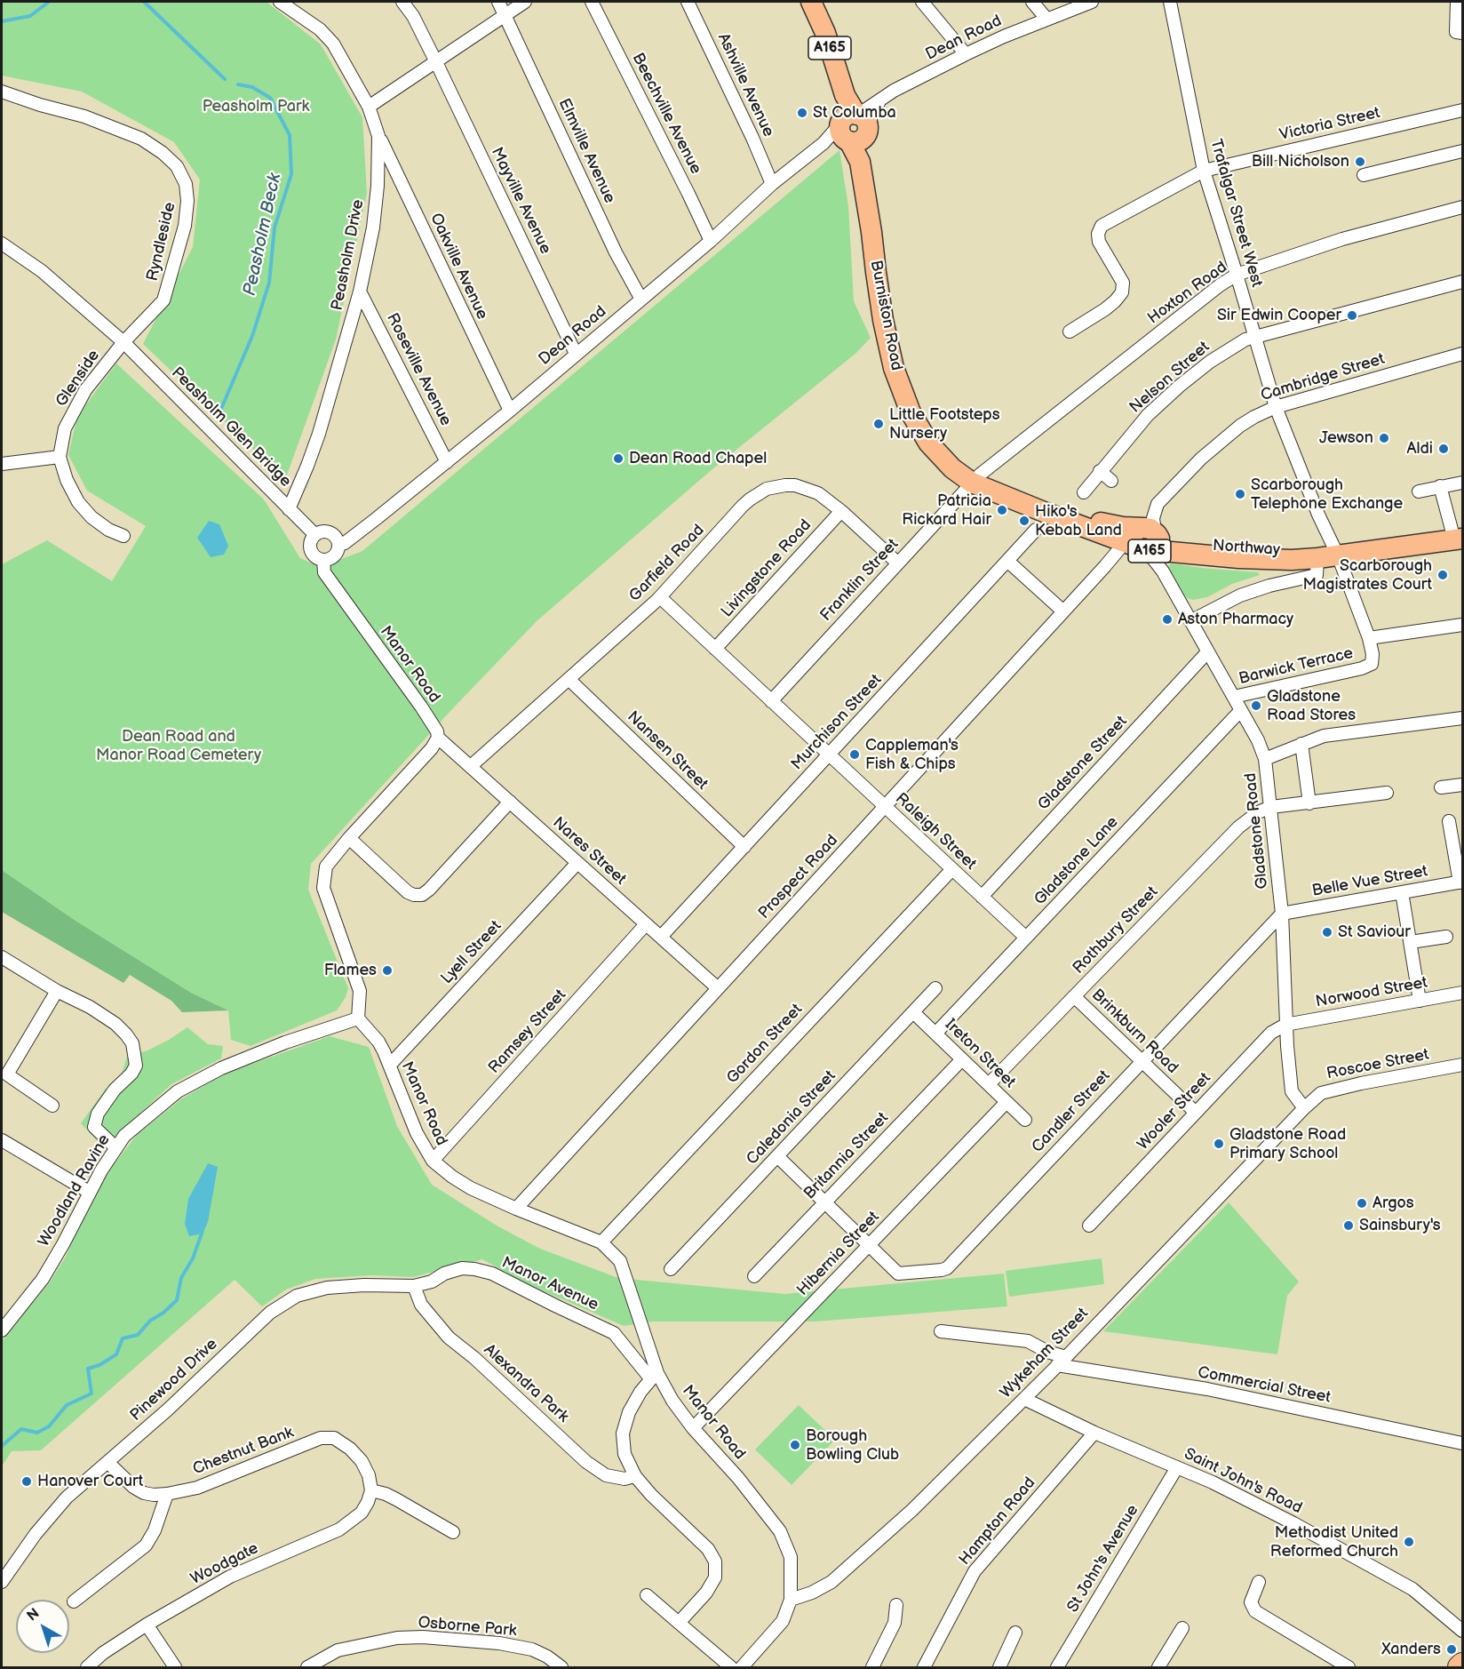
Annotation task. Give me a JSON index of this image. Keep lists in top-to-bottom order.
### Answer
{
  "streets": {
    "main road": ["A165", "Burniston Road", "Northway"],
    "street": [
      "Dean Road",
      "Ashville Avenue",
      "Beechville Avenue",
      "Victoria Street",
      "Elmville Avenue",
      "Mayville Avenue",
      "Trafalgar Street West",
      "Ryndleside",
      "Peasholm Drive",
      "Oakville Avenue",
      "Hoxton Road",
      "Roseville Avenue",
      "Nelson Street",
      "Cambridge Street",
      "Glenside",
      "Peasholm Glen Bridge",
      "Garfield Road",
      "Livingstone Road",
      "Franklin Street",
      "Manor Road",
      "Barwick Terrace",
      "Murchison Street",
      "Nansen Street",
      "Gladstone Street",
      "Gladstone Road",
      "Raleigh Street",
      "Nares Street",
      "Gladstone Lane",
      "Prospect Road",
      "Belle Vue Street",
      "Rothbury Street",
      "Lyell Street",
      "Norwood Street",
      "Ramsey Street",
      "Brinkburn Road",
      "Gordon Street",
      "Ireton Street",
      "Roscoe Street",
      "Candler Street",
      "Wooler Street",
      "Caledonia Street",
      "Britannia Street",
      "Woodland Ravine",
      "Hibernia Street",
      "Manor Avenue",
      "Wykeham Street",
      "Pinewood Drive",
      "Alexandra Park",
      "Commercial Street",
      "Chestnut Bank",
      "Saint John's Road",
      "Hampton Road",
      "St John's Avenue",
      "Woodgate",
      "Osborne Park"
    ]
  },
  "crossings": [
    ["Dean Road", "A165"],
    ["Dean Road", "Ashville Avenue"],
    ["Dean Road", "Beechville Avenue"],
    ["Dean Road", "Elmville Avenue"],
    ["Dean Road", "Mayville Avenue"],
    ["Dean Road", "Oakville Avenue"],
    ["Dean Road", "Burniston Road"],
    ["Dean Road", "Roseville Avenue"],
    ["Dean Road", "Peasholm Glen Bridge"],
    ["Dean Road", "Manor Road"],
    ["A165", "Burniston Road"],
    ["Victoria Street", "Trafalgar Street West"],
    ["Trafalgar Street West", "Hoxton Road"],
    ["Trafalgar Street West", "Nelson Street"],
    ["Trafalgar Street West", "Cambridge Street"],
    ["Trafalgar Street West", "Northway"],
    ["Trafalgar Street West", "Barwick Terrace"],
    ["Ryndleside", "Glenside"],
    ["Ryndleside", "Peasholm Glen Bridge"],
    ["Peasholm Drive", "Oakville Avenue"],
    ["Peasholm Drive", "Roseville Avenue"],
    ["Peasholm Drive", "Peasholm Glen Bridge"],
    ["Hoxton Road", "Burniston Road"],
    ["Hoxton Road", "Franklin Street"],
    ["Burniston Road", "Cambridge Street"],
    ["Burniston Road", "Northway"],
    ["Burniston Road", "Franklin Street"],
    ["Burniston Road", "Gladstone Road"],
    ["Burniston Road", "Prospect Road"],
    ["Cambridge Street", "Northway"],
    ["Cambridge Street", "Gladstone Road"],
    ["Cambridge Street", "Prospect Road"],
    ["Glenside", "Peasholm Glen Bridge"],
    ["Peasholm Glen Bridge", "Manor Road"],
    ["Northway", "Gladstone Road"],
    ["Northway", "Prospect Road"],
    ["Garfield Road", "Livingstone Road"],
    ["Garfield Road", "Franklin Street"],
    ["Garfield Road", "Nansen Street"],
    ["Garfield Road", "Raleigh Street"],
    ["Garfield Road", "Nares Street"],
    ["Livingstone Road", "Raleigh Street"],
    ["Franklin Street", "Raleigh Street"],
    ["Manor Road", "Nares Street"],
    ["Manor Road", "Prospect Road"],
    ["Manor Road", "Lyell Street"],
    ["Manor Road", "Ramsey Street"],
    ["Manor Road", "Gordon Street"],
    ["Manor Road", "Woodland Ravine"],
    ["Manor Road", "Hibernia Street"],
    ["Manor Road", "Manor Avenue"],
    ["Manor Road", "Wykeham Street"],
    ["Barwick Terrace", "Gladstone Road"],
    ["Murchison Street", "Nansen Street"],
    ["Murchison Street", "Raleigh Street"],
    ["Murchison Street", "Nares Street"],
    ["Gladstone Street", "Gladstone Road"],
    ["Gladstone Street", "Raleigh Street"],
    ["Gladstone Road", "Gladstone Lane"],
    ["Gladstone Road", "Prospect Road"],
    ["Gladstone Road", "Belle Vue Street"],
    ["Gladstone Road", "Rothbury Street"],
    ["Gladstone Road", "Norwood Street"],
    ["Gladstone Road", "Roscoe Street"],
    ["Gladstone Road", "Candler Street"],
    ["Gladstone Road", "Wooler Street"],
    ["Gladstone Road", "Wykeham Street"],
    ["Raleigh Street", "Gladstone Lane"],
    ["Raleigh Street", "Prospect Road"],
    ["Raleigh Street", "Gordon Street"],
    ["Nares Street", "Prospect Road"],
    ["Nares Street", "Lyell Street"],
    ["Nares Street", "Ramsey Street"],
    ["Gladstone Lane", "Ireton Street"],
    ["Belle Vue Street", "Candler Street"],
    ["Rothbury Street", "Brinkburn Road"],
    ["Rothbury Street", "Ireton Street"],
    ["Norwood Street", "Wooler Street"],
    ["Brinkburn Road", "Candler Street"],
    ["Brinkburn Road", "Wooler Street"],
    ["Ireton Street", "Caledonia Street"],
    ["Ireton Street", "Britannia Street"],
    ["Ireton Street", "Hibernia Street"],
    ["Roscoe Street", "Wykeham Street"],
    ["Candler Street", "Hibernia Street"],
    ["Manor Avenue", "Pinewood Drive"],
    ["Manor Avenue", "Alexandra Park"],
    ["Wykeham Street", "Commercial Street"],
    ["Wykeham Street", "Saint John's Road"],
    ["Pinewood Drive", "Alexandra Park"],
    ["Pinewood Drive", "Chestnut Bank"],
    ["Chestnut Bank", "Woodgate"],
    ["Saint John's Road", "Hampton Road"],
    ["Saint John's Road", "St John's Avenue"]
  ],
  "water": ["Peasholm Beck"],
  "parks": ["Peasholm Park", "Dean Road and Manor Road Cemetery"],
  "places": [
    "St Columba",
    "Bill Nicholson",
    "Sir Edwin Cooper",
    "Little Footsteps Nursery",
    "Jewson",
    "Aldi",
    "Dean Road Chapel",
    "Scarborough Telephone Exchange",
    "Patricia Rickard Hair",
    "Hiko's Kebab Land",
    "Scarborough Magistrates Court",
    "Aston Pharmacy",
    "Gladstone Road Stores",
    "Cappleman's Fish & Chips",
    "St Saviour",
    "Flames",
    "Gladstone Road Primary School",
    "Argos",
    "Sainsbury's",
    "Borough Bowling Club",
    "Hanover Court",
    "Methodist United Reformed Church",
    "Xanders"
  ],
  "north": "top left"
}
